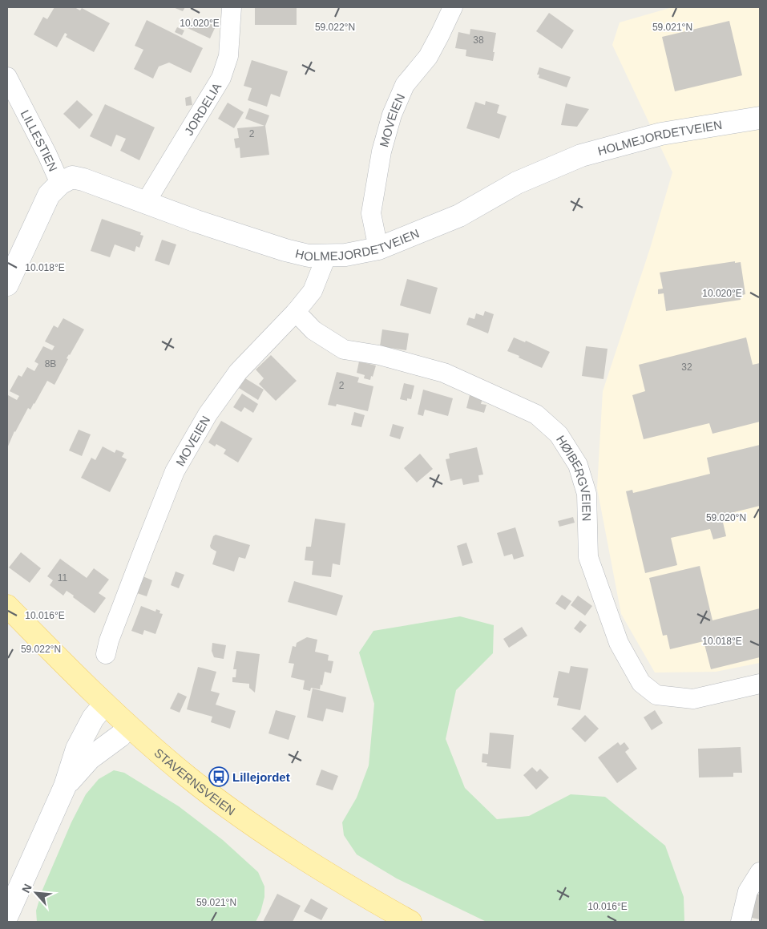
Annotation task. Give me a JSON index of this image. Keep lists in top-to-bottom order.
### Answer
{
  "streets": {
    "main road": ["STAVERNSVEIEN"],
    "street": [
      "JORDELIA",
      "MOVEIEN",
      "HOLMEJORDETVEIEN",
      "LILLESTIEN",
      "HØIBERGVEIEN"
    ]
  },
  "crossings": [
    ["JORDELIA", "HOLMEJORDETVEIEN"],
    ["MOVEIEN", "HOLMEJORDETVEIEN"],
    ["MOVEIEN", "HØIBERGVEIEN"],
    ["HOLMEJORDETVEIEN", "LILLESTIEN"]
  ],
  "places": {
    "bus stop": ["Lillejordet"]
  },
  "house_numbers": [
    "38",
    "2",
    "8B",
    "32",
    "2",
    "11"
  ],
  "north": "top left",
  "coordinates": [
    "10.020°E",
    "59.022°N",
    "59.021°N",
    "10.018°E",
    "59.020°N",
    "10.016°E"
  ]
}
